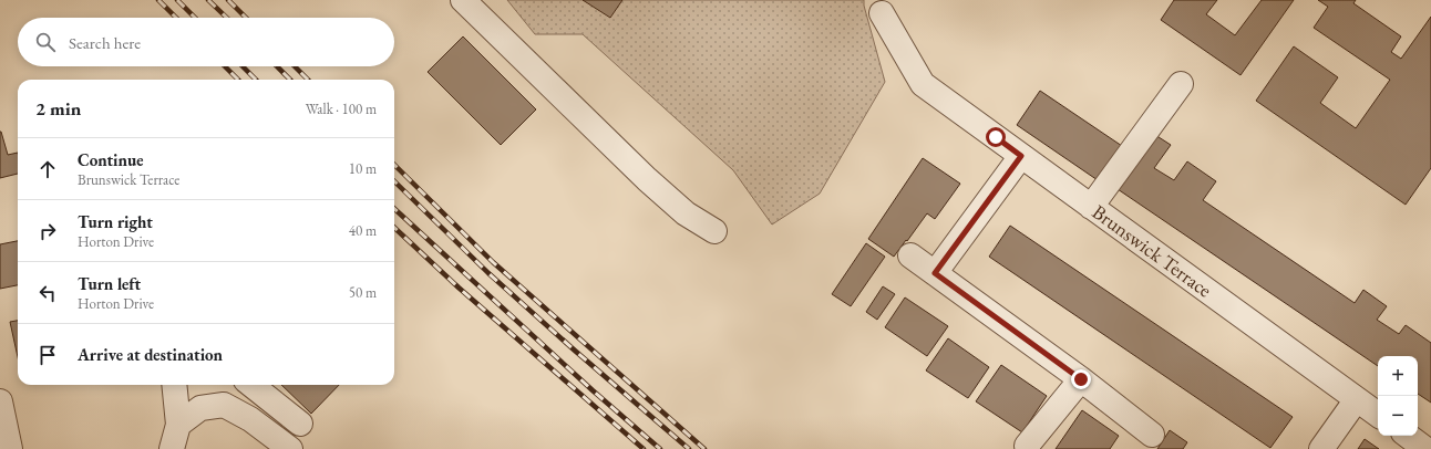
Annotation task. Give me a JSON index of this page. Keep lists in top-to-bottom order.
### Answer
{
  "streets": {
    "street": ["Brunswick Terrace"]
  },
  "page": {
    "search": "Search here",
    "heading": ["2 min", "Walk · 100 m"],
    "list": [
      ["Continue", "Brunswick Terrace", "10 m"],
      ["Turn right", "Horton Drive", "40 m"],
      ["Turn left", "Horton Drive", "50 m"],
      "Arrive at destination"
    ],
    "map_buttons": ["+", "−"]
  }
}
